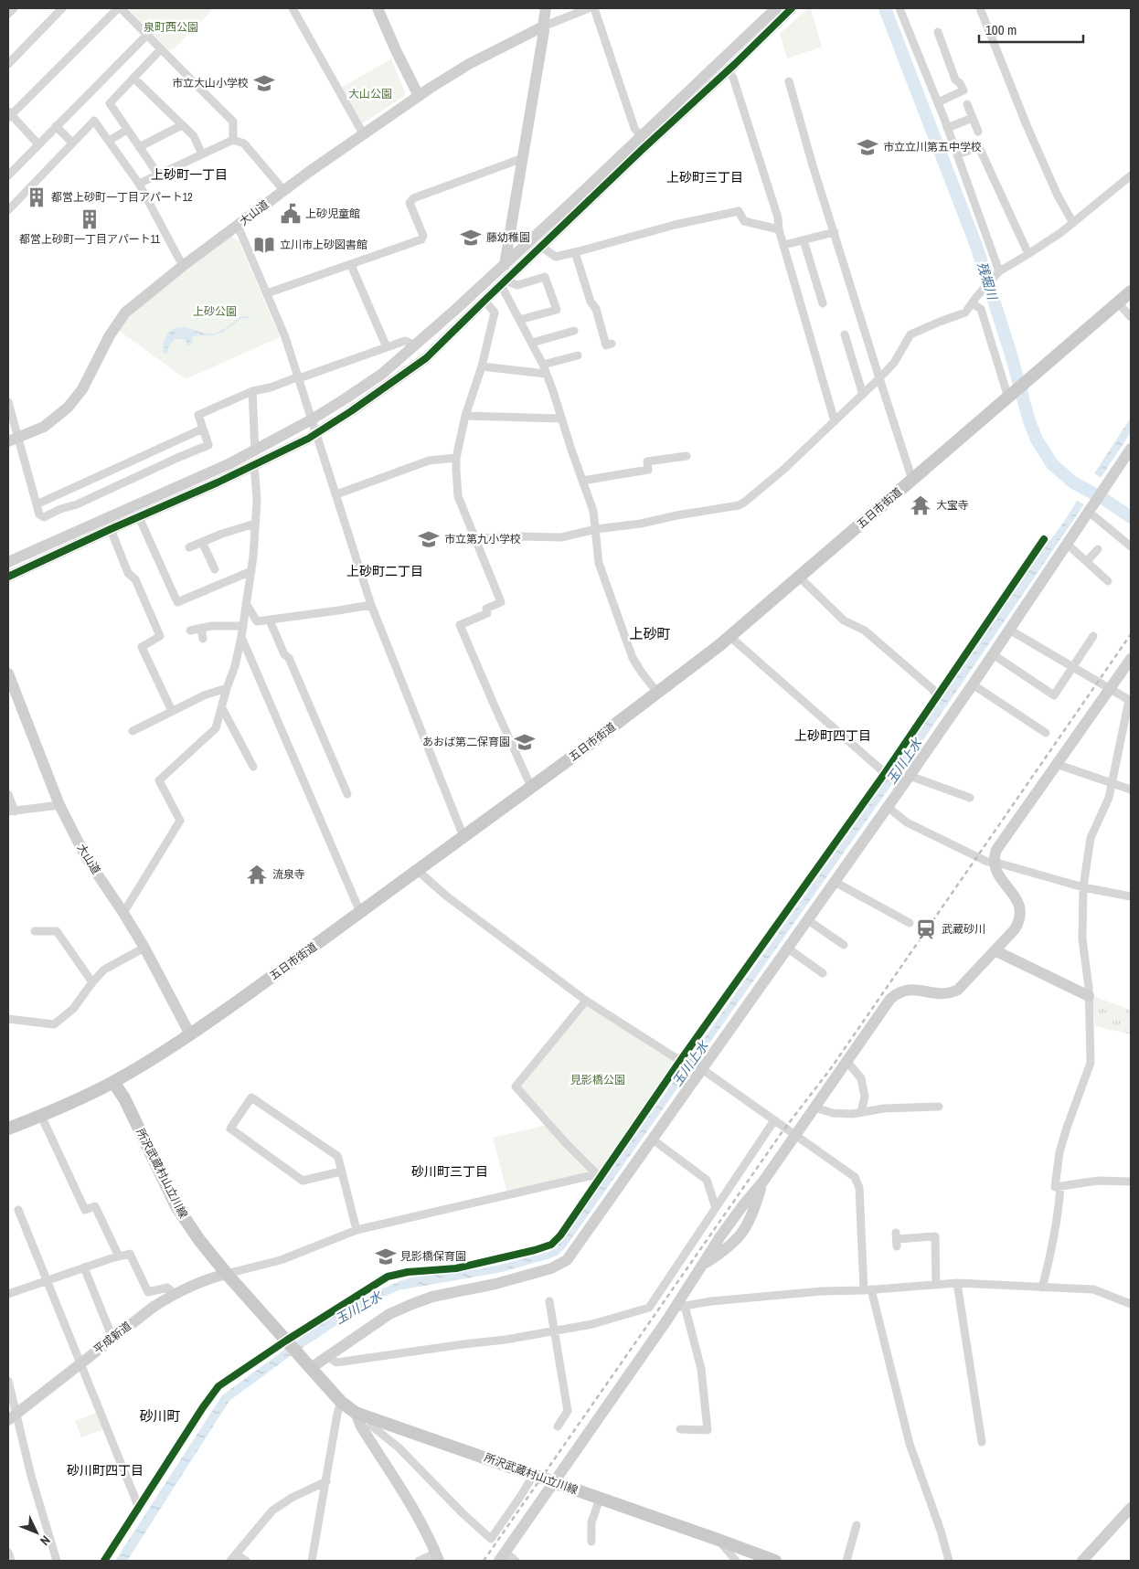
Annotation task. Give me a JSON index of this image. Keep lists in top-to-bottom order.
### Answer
{
  "streets": {
    "main road": ["五日市街道", "所沢武蔵村山立川線"],
    "street": ["大山道", "平成新道"]
  },
  "crossings": [
    ["大山道", "五日市街道"],
    ["五日市街道", "所沢武蔵村山立川線"],
    ["所沢武蔵村山立川線", "平成新道"]
  ],
  "districts": [
    "上砂町一丁目",
    "上砂町三丁目",
    "上砂町二丁目",
    "上砂町",
    "上砂町四丁目",
    "砂川町三丁目",
    "砂川町",
    "砂川町四丁目"
  ],
  "water": ["残堀川", "玉川上水"],
  "parks": [
    "泉町西公園",
    "大山公園",
    "上砂公園",
    "見影橋公園"
  ],
  "places": {
    "school or university": [
      "市立大山小学校",
      "市立立川第五中学校",
      "藤幼稚園",
      "市立第九小学校",
      "あおば第二保育園",
      "見影橋保育園"
    ],
    "building": ["都営上砂町一丁目アパート12", "都営上砂町一丁目アパート11"],
    "public building": ["上砂児童館"],
    "library": ["立川市上砂図書館"],
    "temple": ["大宝寺", "流泉寺"],
    "station": ["武蔵砂川"]
  },
  "scale_bar": "100 m",
  "north": "bottom right"
}
